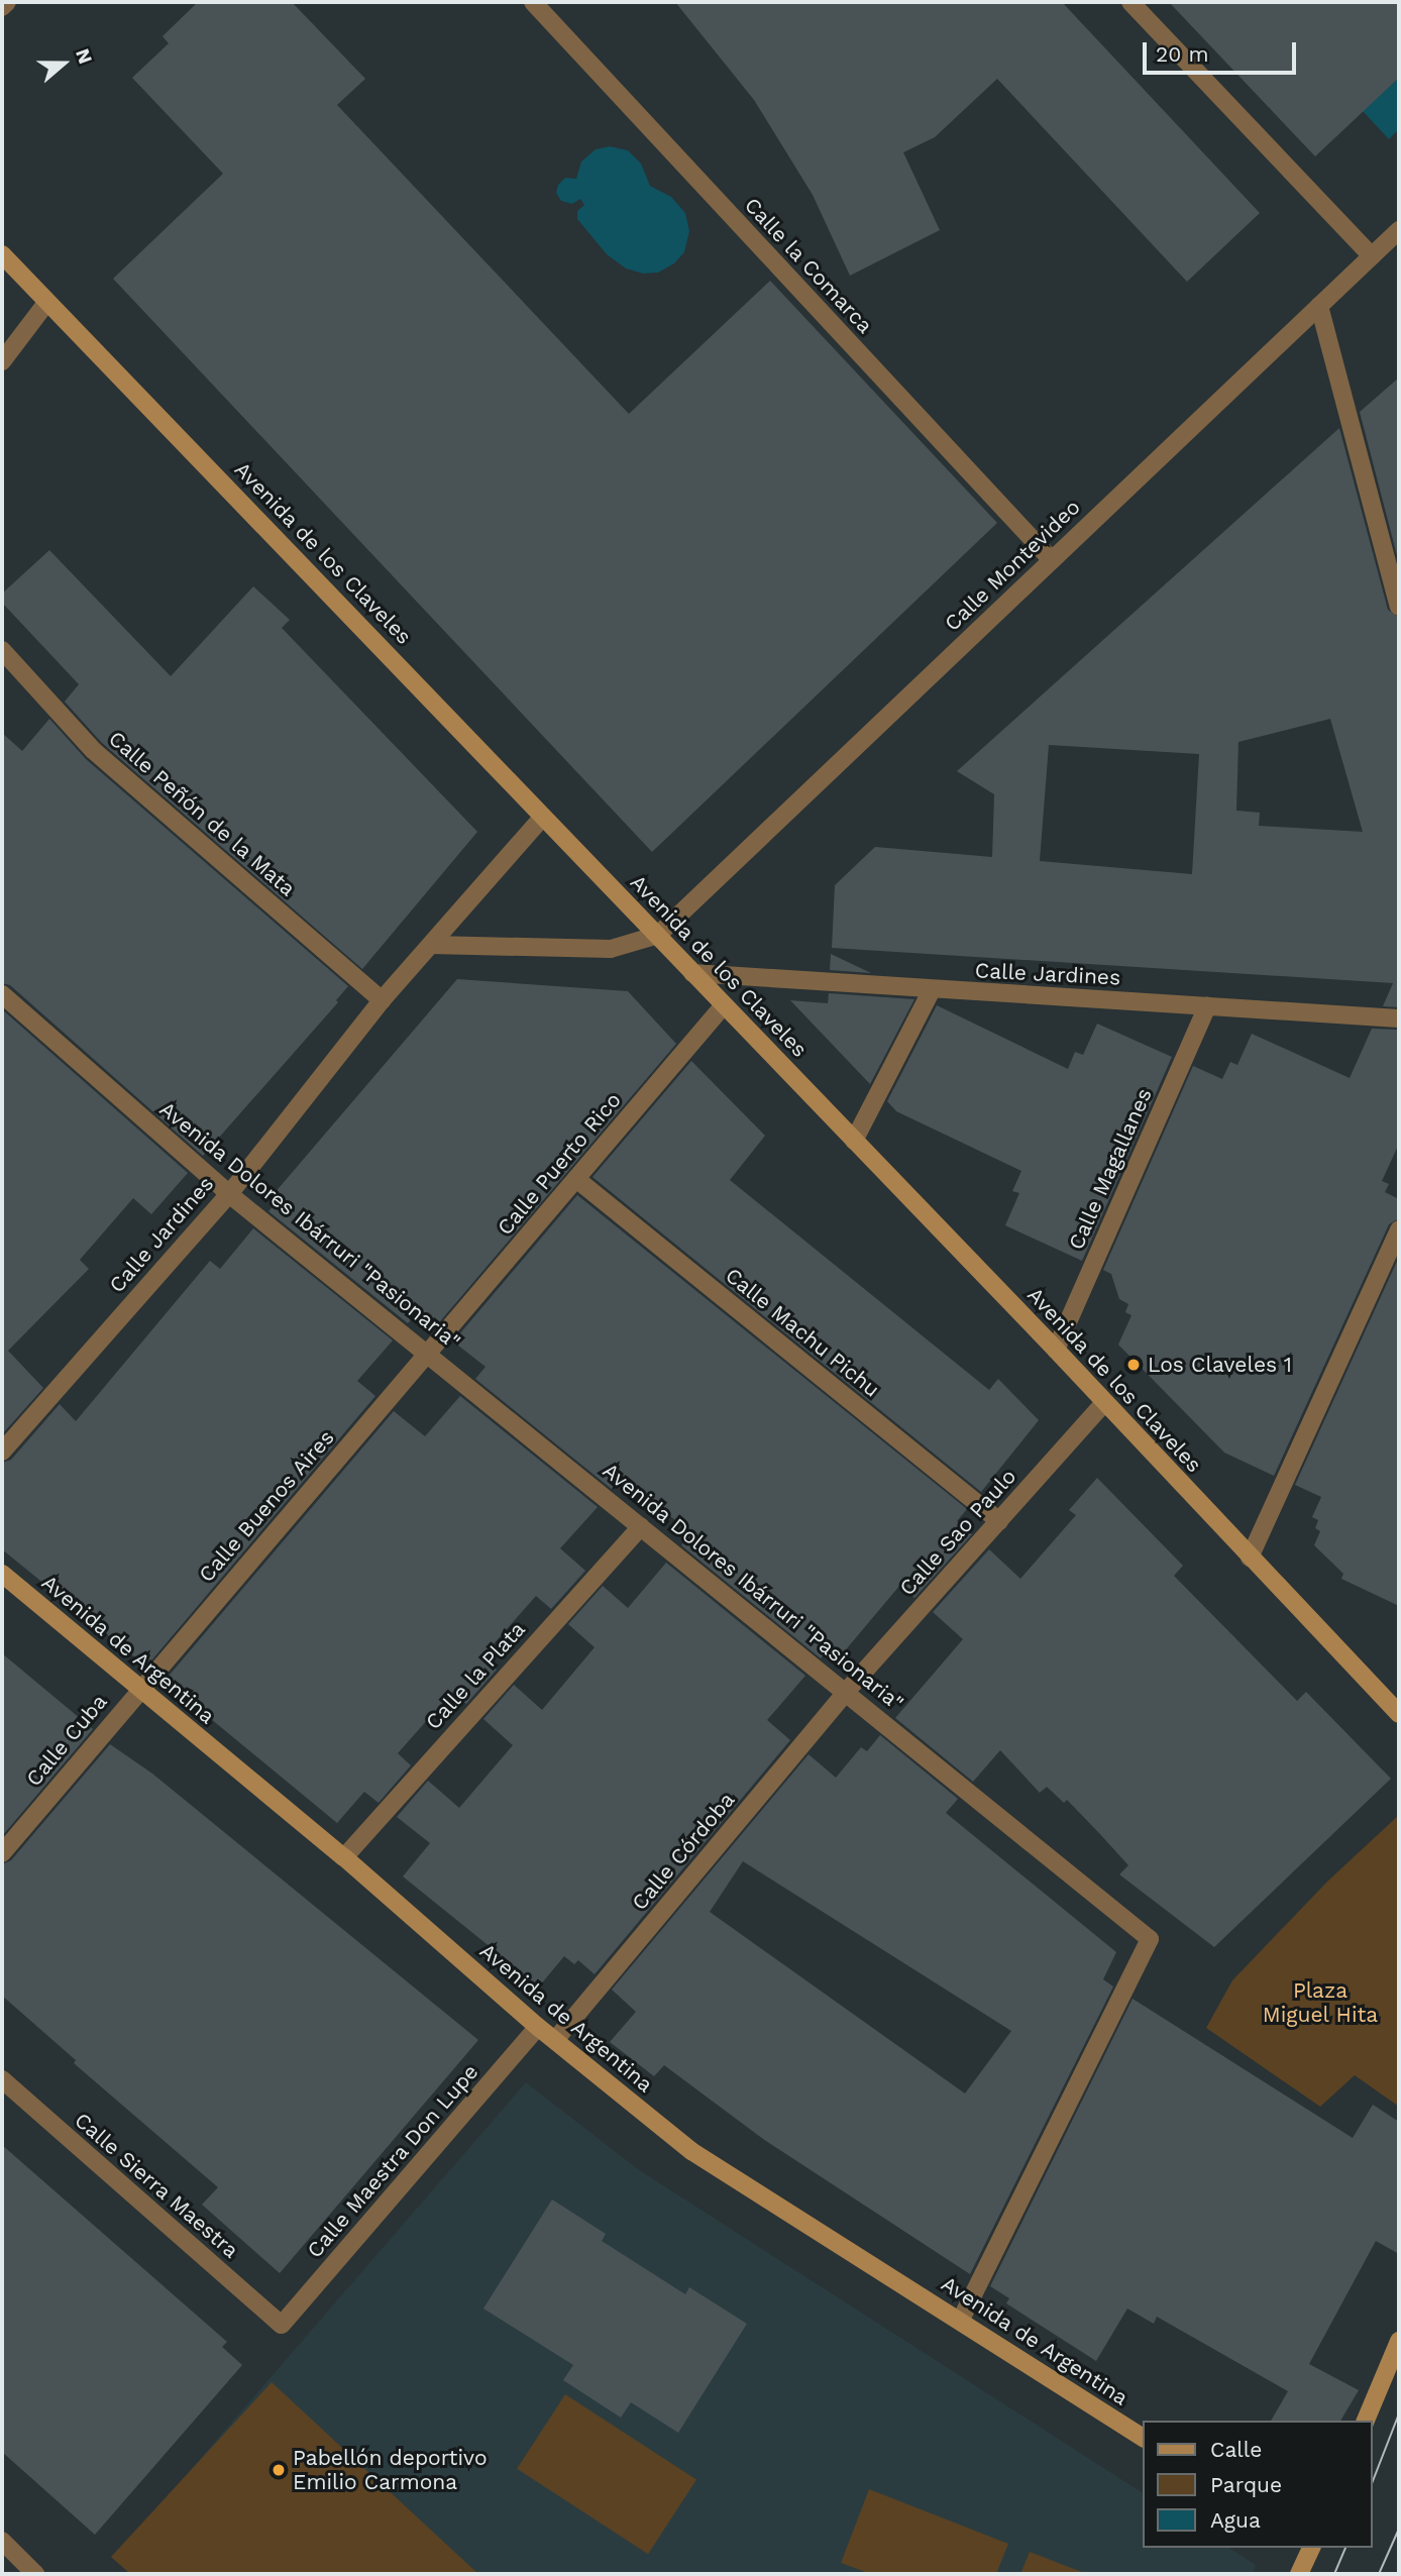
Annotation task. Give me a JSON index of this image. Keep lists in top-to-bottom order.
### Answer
{
  "streets": {
    "street": [
      "Calle la Comarca",
      "Avenida de los Claveles",
      "Calle Montevideo",
      "Calle Peñón de la Mata",
      "Calle Jardines",
      "Calle Puerto Rico",
      "Calle Magallanes",
      "Avenida Dolores Ibárruri \"Pasionaria\"",
      "Calle Machu Pichu",
      "Calle Buenos Aires",
      "Calle Sao Paulo",
      "Avenida de Argentina",
      "Calle la Plata",
      "Calle Cuba",
      "Calle Córdoba",
      "Calle Maestra Don Lupe",
      "Calle Sierra Maestra"
    ]
  },
  "crossings": [
    ["Calle la Comarca", "Calle Montevideo"],
    ["Avenida de los Claveles", "Calle Montevideo"],
    ["Avenida de los Claveles", "Calle Jardines"],
    ["Avenida de los Claveles", "Calle Puerto Rico"],
    ["Avenida de los Claveles", "Calle Magallanes"],
    ["Avenida de los Claveles", "Calle Sao Paulo"],
    ["Calle Peñón de la Mata", "Calle Jardines"],
    ["Calle Jardines", "Calle Magallanes"],
    ["Calle Jardines", "Avenida Dolores Ibárruri \"Pasionaria\""],
    ["Calle Puerto Rico", "Avenida Dolores Ibárruri \"Pasionaria\""],
    ["Calle Puerto Rico", "Calle Machu Pichu"],
    ["Calle Puerto Rico", "Calle Buenos Aires"],
    ["Avenida Dolores Ibárruri \"Pasionaria\"", "Calle Buenos Aires"],
    ["Avenida Dolores Ibárruri \"Pasionaria\"", "Calle Sao Paulo"],
    ["Avenida Dolores Ibárruri \"Pasionaria\"", "Avenida de Argentina"],
    ["Avenida Dolores Ibárruri \"Pasionaria\"", "Calle la Plata"],
    ["Avenida Dolores Ibárruri \"Pasionaria\"", "Calle Córdoba"],
    ["Calle Machu Pichu", "Calle Sao Paulo"],
    ["Calle Buenos Aires", "Avenida de Argentina"],
    ["Calle Buenos Aires", "Calle Cuba"],
    ["Calle Sao Paulo", "Calle Córdoba"],
    ["Avenida de Argentina", "Calle la Plata"],
    ["Avenida de Argentina", "Calle Cuba"],
    ["Avenida de Argentina", "Calle Córdoba"],
    ["Avenida de Argentina", "Calle Maestra Don Lupe"],
    ["Calle Maestra Don Lupe", "Calle Sierra Maestra"]
  ],
  "parks": ["Plaza Miguel Hita"],
  "places": ["Los Claveles 1", "Pabellón deportivo Emilio Carmona"],
  "legend": ["Calle", "Parque", "Agua"],
  "scale_bar": "20 m",
  "north": "right"
}
